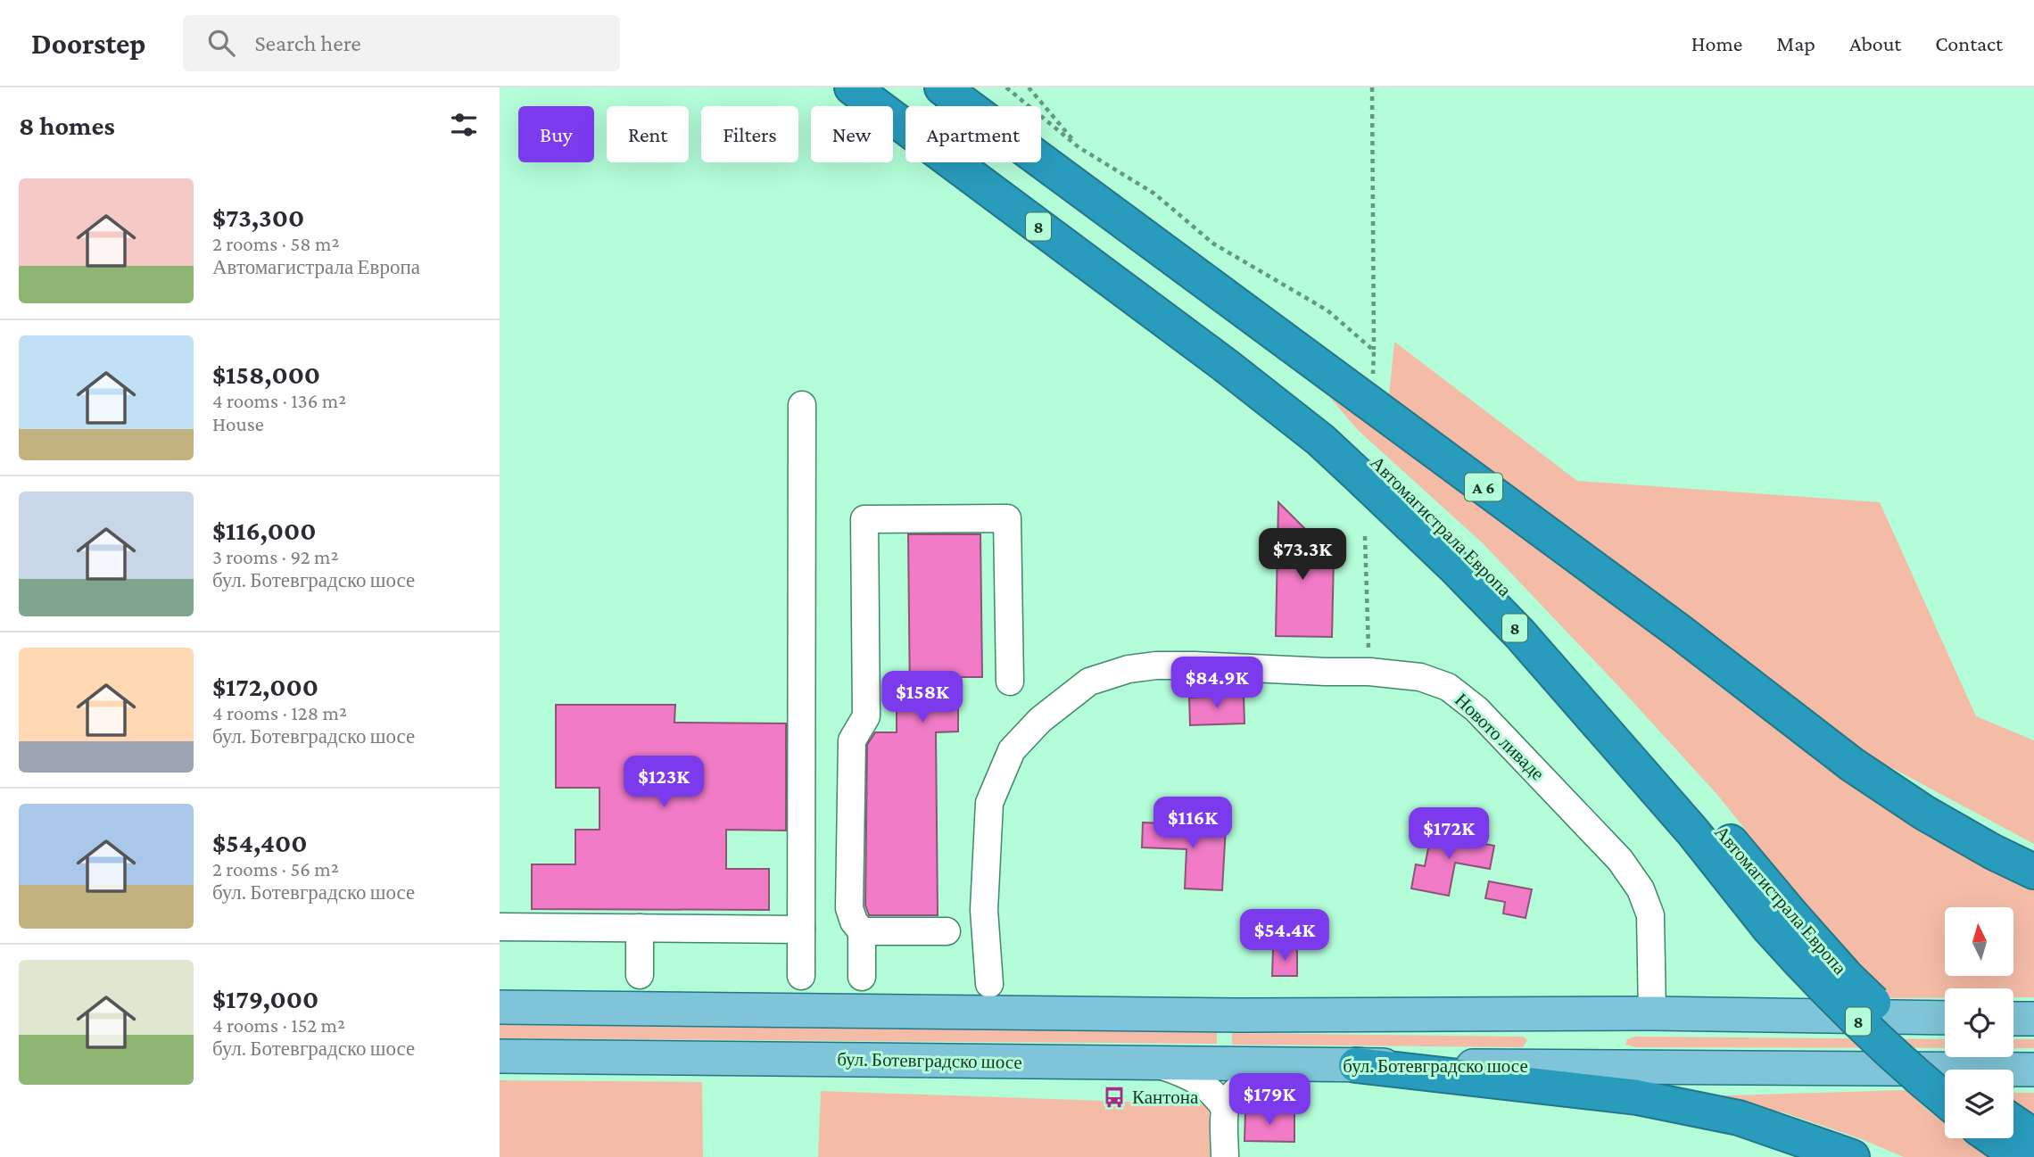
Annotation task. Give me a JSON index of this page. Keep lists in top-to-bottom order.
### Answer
{
  "streets": {
    "highway": ["8", "A 6", "Автомагистрала Европа"],
    "main road": ["бул. Ботевградско шосе"],
    "lane": ["Новото ливаде"]
  },
  "crossings": [
    ["8", "Автомагистрала Европа"]
  ],
  "places": {
    "bus stop": ["Кантона"]
  },
  "north": "top",
  "page": {
    "header": "Doorstep",
    "search": "Search here",
    "nav": [
      "Home",
      "Map",
      "About",
      "Contact"
    ],
    "heading": "8 homes",
    "chip": [
      "Buy",
      "Rent",
      "Filters",
      "New",
      "Apartment"
    ],
    "list": [
      {
        "name": "$73,300",
        "note": "2 rooms · 58 m² · Автомагистрала Европа"
      },
      {
        "name": "$158,000",
        "note": "4 rooms · 136 m² · House"
      },
      {
        "name": "$116,000",
        "note": "3 rooms · 92 m² · бул. Ботевградско шосе"
      },
      {
        "name": "$172,000",
        "note": "4 rooms · 128 m² · бул. Ботевградско шосе"
      },
      {
        "name": "$54,400",
        "note": "2 rooms · 56 m² · бул. Ботевградско шосе"
      },
      {
        "name": "$179,000",
        "note": "4 rooms · 152 m² · бул. Ботевградско шосе"
      }
    ],
    "price": [
      "$73.3K",
      "$84.9K",
      "$158K",
      "$123K",
      "$116K",
      "$172K",
      "$54.4K",
      "$179K"
    ]
  }
}
